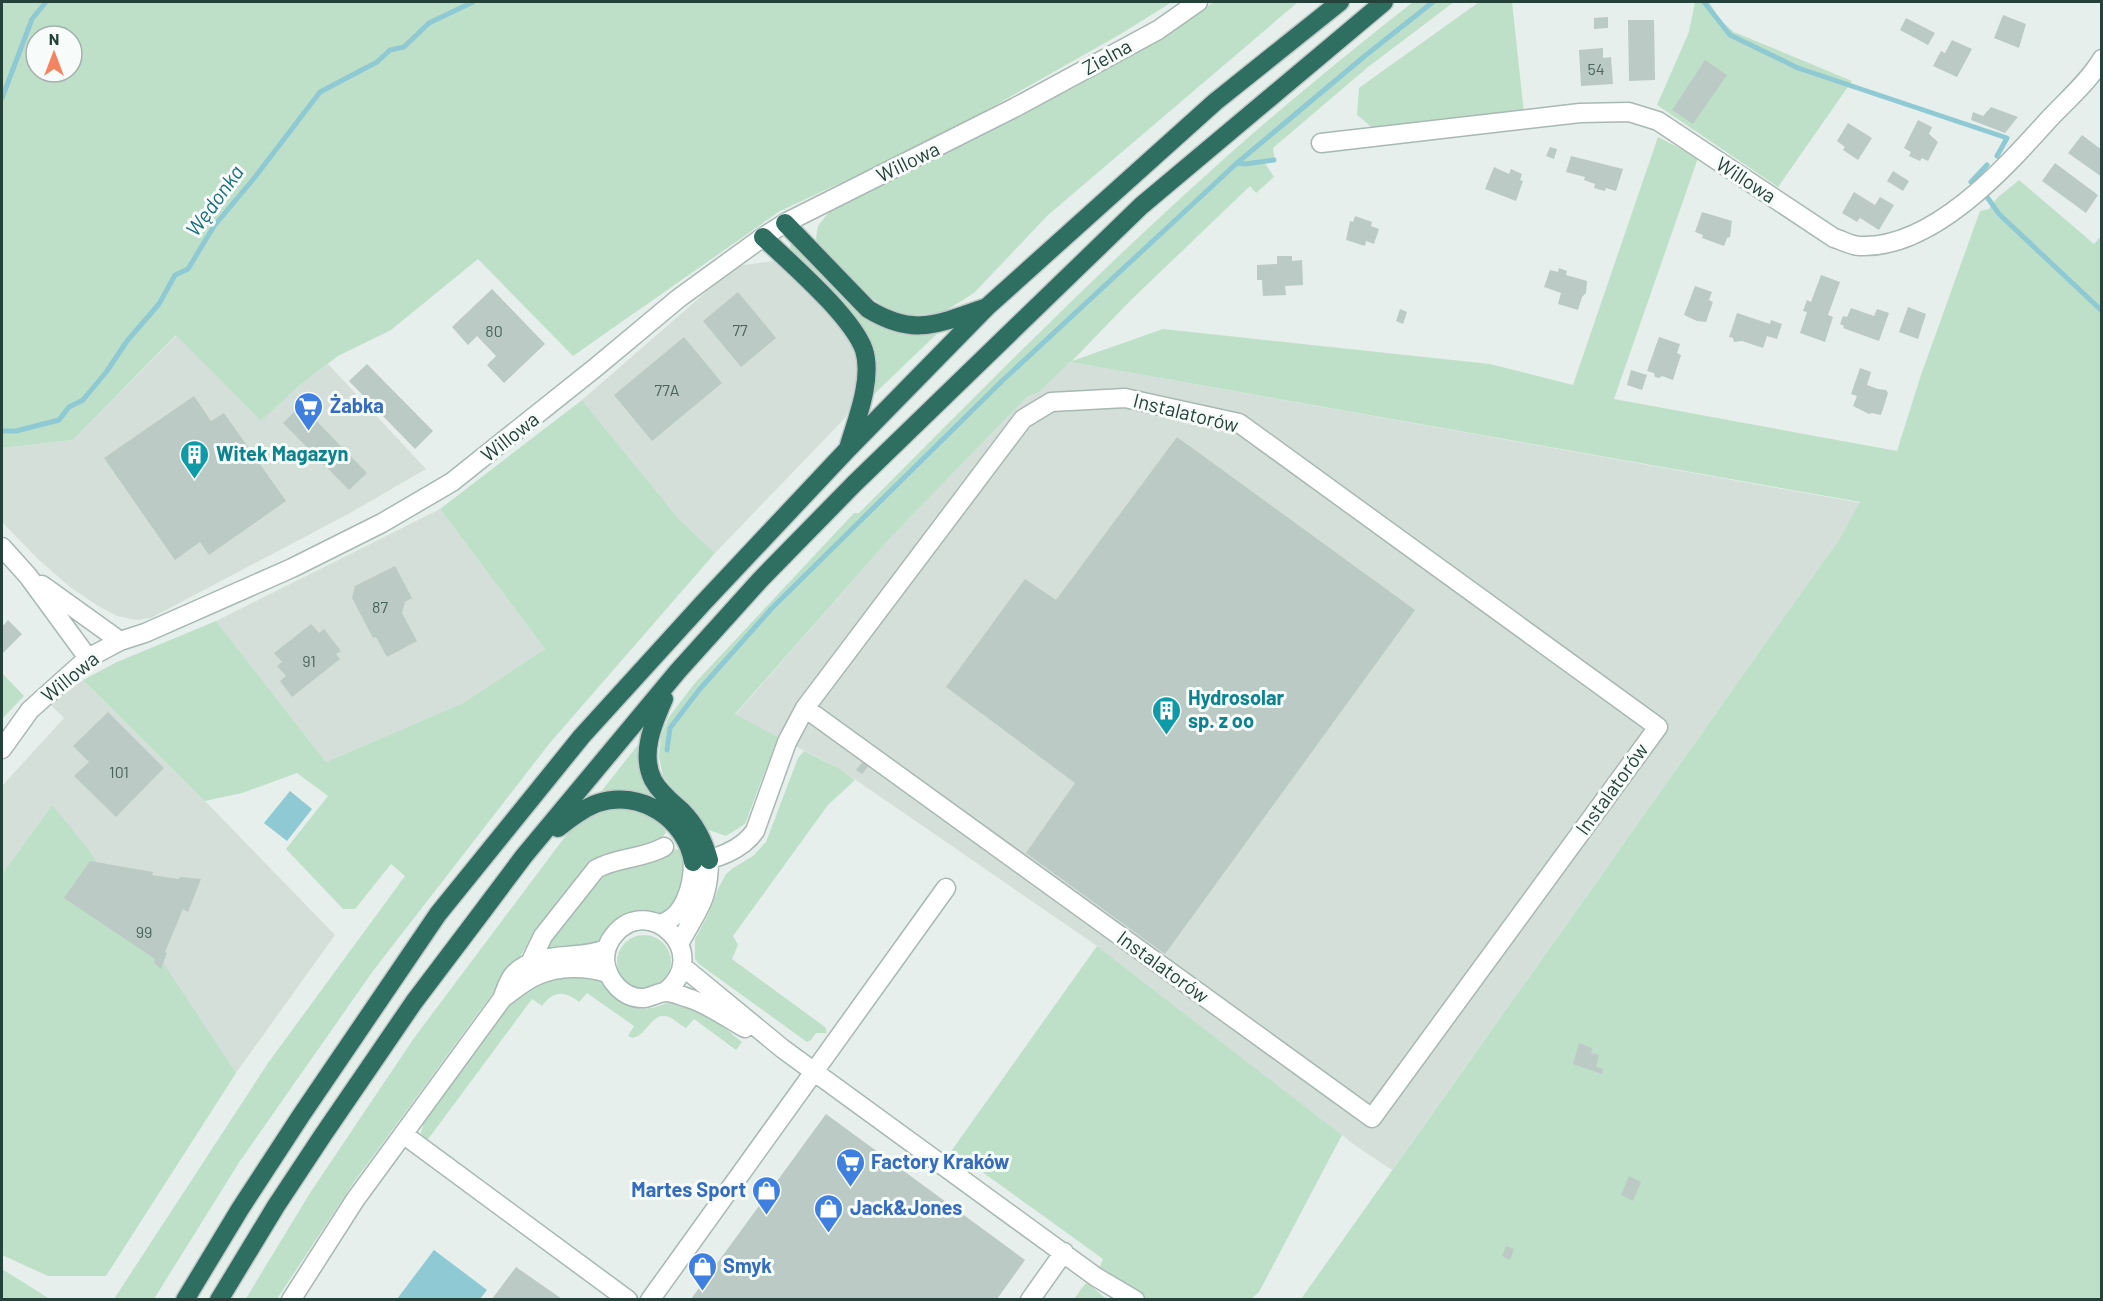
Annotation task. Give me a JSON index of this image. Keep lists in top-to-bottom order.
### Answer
{
  "streets": {
    "street": ["Zielna", "Willowa", "Instalatorów"]
  },
  "crossings": [
    ["Zielna", "Willowa"]
  ],
  "water": ["Wędonka"],
  "places": {
    "supermarket": ["Żabka", "Factory Kraków"],
    "building": ["Witek Magazyn", "Hydrosolar sp. z oo"],
    "shop": ["Martes Sport", "Jack&Jones", "Smyk"]
  },
  "house_numbers": [
    "54",
    "77",
    "80",
    "77A",
    "87",
    "91",
    "101",
    "99"
  ],
  "north": "top"
}
